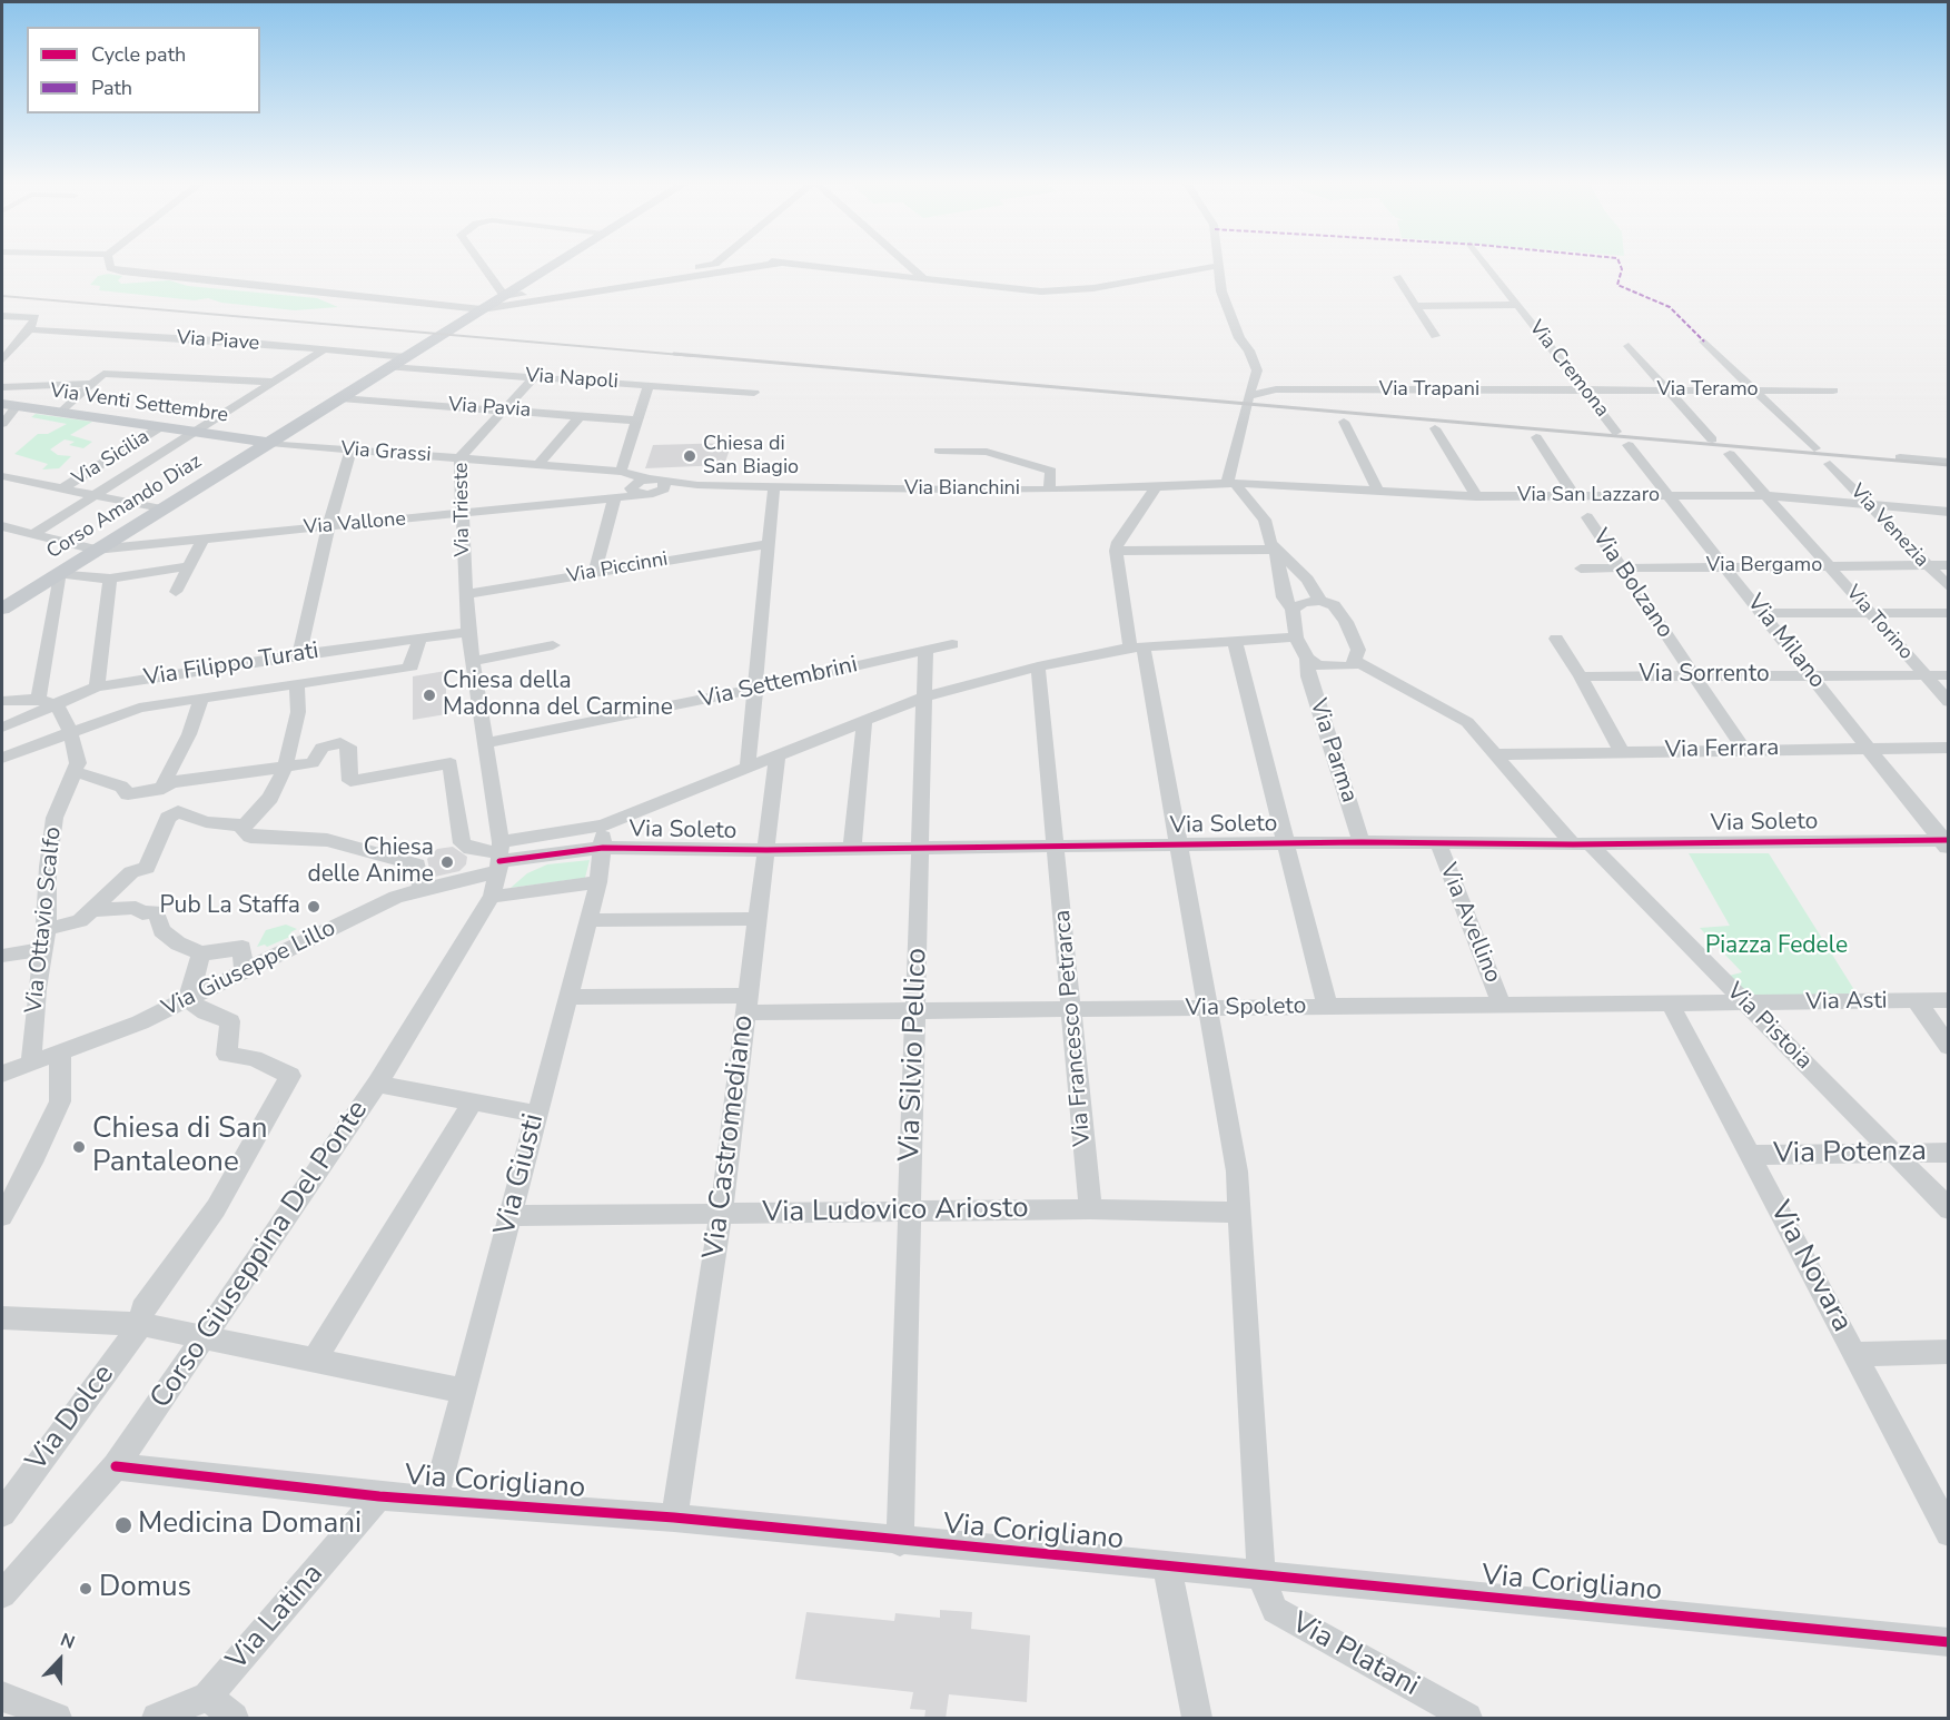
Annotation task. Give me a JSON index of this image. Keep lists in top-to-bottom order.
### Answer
{
  "streets": {
    "main road": ["Via Venti Settembre", "Corso Amando Diaz"],
    "street": [
      "Via Piave",
      "Via Cremona",
      "Via Napoli",
      "Via Trapani",
      "Via Teramo",
      "Via Pavia",
      "Via Grassi",
      "Via Sicilia",
      "Via Bianchini",
      "Via San Lazzaro",
      "Via Trieste",
      "Via Vallone",
      "Via Venezia",
      "Via Bergamo",
      "Via Piccinni",
      "Via Bolzano",
      "Via Torino",
      "Via Milano",
      "Via Filippo Turati",
      "Via Sorrento",
      "Via Settembrini",
      "Via Ferrara",
      "Via Parma",
      "Via Soleto",
      "Via Ottavio Scalfo",
      "Via Avellino",
      "Via Giuseppe Lillo",
      "Via Asti",
      "Via Spoleto",
      "Via Pistoia",
      "Via Francesco Petrarca",
      "Via Silvio Pellico",
      "Via Castromediano",
      "Via Potenza",
      "Via Giusti",
      "Via Ludovico Ariosto",
      "Corso Giuseppina Del Ponte",
      "Via Novara",
      "Via Dolce",
      "Via Corigliano",
      "Via Latina",
      "Via Platani"
    ]
  },
  "crossings": [
    ["Via Piave", "Corso Amando Diaz"],
    ["Via Cremona", "Via Trapani"],
    ["Via Cremona", "Via Teramo"],
    ["Via Napoli", "Corso Amando Diaz"],
    ["Via Napoli", "Via Trieste"],
    ["Via Trapani", "Via Teramo"],
    ["Via Venti Settembre", "Via Grassi"],
    ["Via Venti Settembre", "Via Sicilia"],
    ["Via Venti Settembre", "Corso Amando Diaz"],
    ["Via Pavia", "Corso Amando Diaz"],
    ["Via Pavia", "Via Trieste"],
    ["Via Grassi", "Via Bianchini"],
    ["Via Grassi", "Corso Amando Diaz"],
    ["Via Grassi", "Via Trieste"],
    ["Via Bianchini", "Via San Lazzaro"],
    ["Via Bianchini", "Via Vallone"],
    ["Via San Lazzaro", "Via Venezia"],
    ["Via San Lazzaro", "Via Torino"],
    ["Via San Lazzaro", "Via Milano"],
    ["Corso Amando Diaz", "Via Vallone"],
    ["Via Trieste", "Via Vallone"],
    ["Via Trieste", "Via Piccinni"],
    ["Via Trieste", "Via Filippo Turati"],
    ["Via Trieste", "Via Settembrini"],
    ["Via Trieste", "Via Soleto"],
    ["Via Trieste", "Via Giuseppe Lillo"],
    ["Via Trieste", "Corso Giuseppina Del Ponte"],
    ["Via Venezia", "Via Bergamo"],
    ["Via Bergamo", "Via Bolzano"],
    ["Via Bergamo", "Via Torino"],
    ["Via Bergamo", "Via Milano"],
    ["Via Bolzano", "Via Sorrento"],
    ["Via Bolzano", "Via Ferrara"],
    ["Via Torino", "Via Sorrento"],
    ["Via Milano", "Via Sorrento"],
    ["Via Milano", "Via Ferrara"],
    ["Via Milano", "Via Soleto"],
    ["Via Settembrini", "Via Silvio Pellico"],
    ["Via Ferrara", "Via Pistoia"],
    ["Via Parma", "Via Soleto"],
    ["Via Parma", "Via Pistoia"],
    ["Via Soleto", "Via Avellino"],
    ["Via Soleto", "Via Giuseppe Lillo"],
    ["Via Soleto", "Via Pistoia"],
    ["Via Soleto", "Via Francesco Petrarca"],
    ["Via Soleto", "Via Silvio Pellico"],
    ["Via Soleto", "Via Castromediano"],
    ["Via Soleto", "Via Giusti"],
    ["Via Soleto", "Corso Giuseppina Del Ponte"],
    ["Via Soleto", "Via Platani"],
    ["Via Ottavio Scalfo", "Via Giuseppe Lillo"],
    ["Via Avellino", "Via Spoleto"],
    ["Via Giuseppe Lillo", "Corso Giuseppina Del Ponte"],
    ["Via Giuseppe Lillo", "Via Dolce"],
    ["Via Asti", "Via Spoleto"],
    ["Via Asti", "Via Pistoia"],
    ["Via Spoleto", "Via Pistoia"],
    ["Via Spoleto", "Via Francesco Petrarca"],
    ["Via Spoleto", "Via Silvio Pellico"],
    ["Via Spoleto", "Via Castromediano"],
    ["Via Spoleto", "Via Giusti"],
    ["Via Spoleto", "Via Novara"],
    ["Via Spoleto", "Via Platani"],
    ["Via Pistoia", "Via Potenza"],
    ["Via Francesco Petrarca", "Via Ludovico Ariosto"],
    ["Via Silvio Pellico", "Via Ludovico Ariosto"],
    ["Via Silvio Pellico", "Via Corigliano"],
    ["Via Castromediano", "Via Ludovico Ariosto"],
    ["Via Castromediano", "Via Corigliano"],
    ["Via Potenza", "Via Novara"],
    ["Via Giusti", "Via Ludovico Ariosto"],
    ["Via Giusti", "Via Corigliano"],
    ["Via Ludovico Ariosto", "Via Platani"],
    ["Corso Giuseppina Del Ponte", "Via Corigliano"],
    ["Via Corigliano", "Via Latina"],
    ["Via Corigliano", "Via Platani"]
  ],
  "parks": ["Piazza Fedele"],
  "places": [
    "Chiesa di San Biagio",
    "Chiesa della Madonna del Carmine",
    "Chiesa delle Anime",
    "Pub La Staffa",
    "Chiesa di San Pantaleone",
    "Medicina Domani",
    "Domus"
  ],
  "legend": ["Cycle path", "Path"],
  "north": "top"
}
